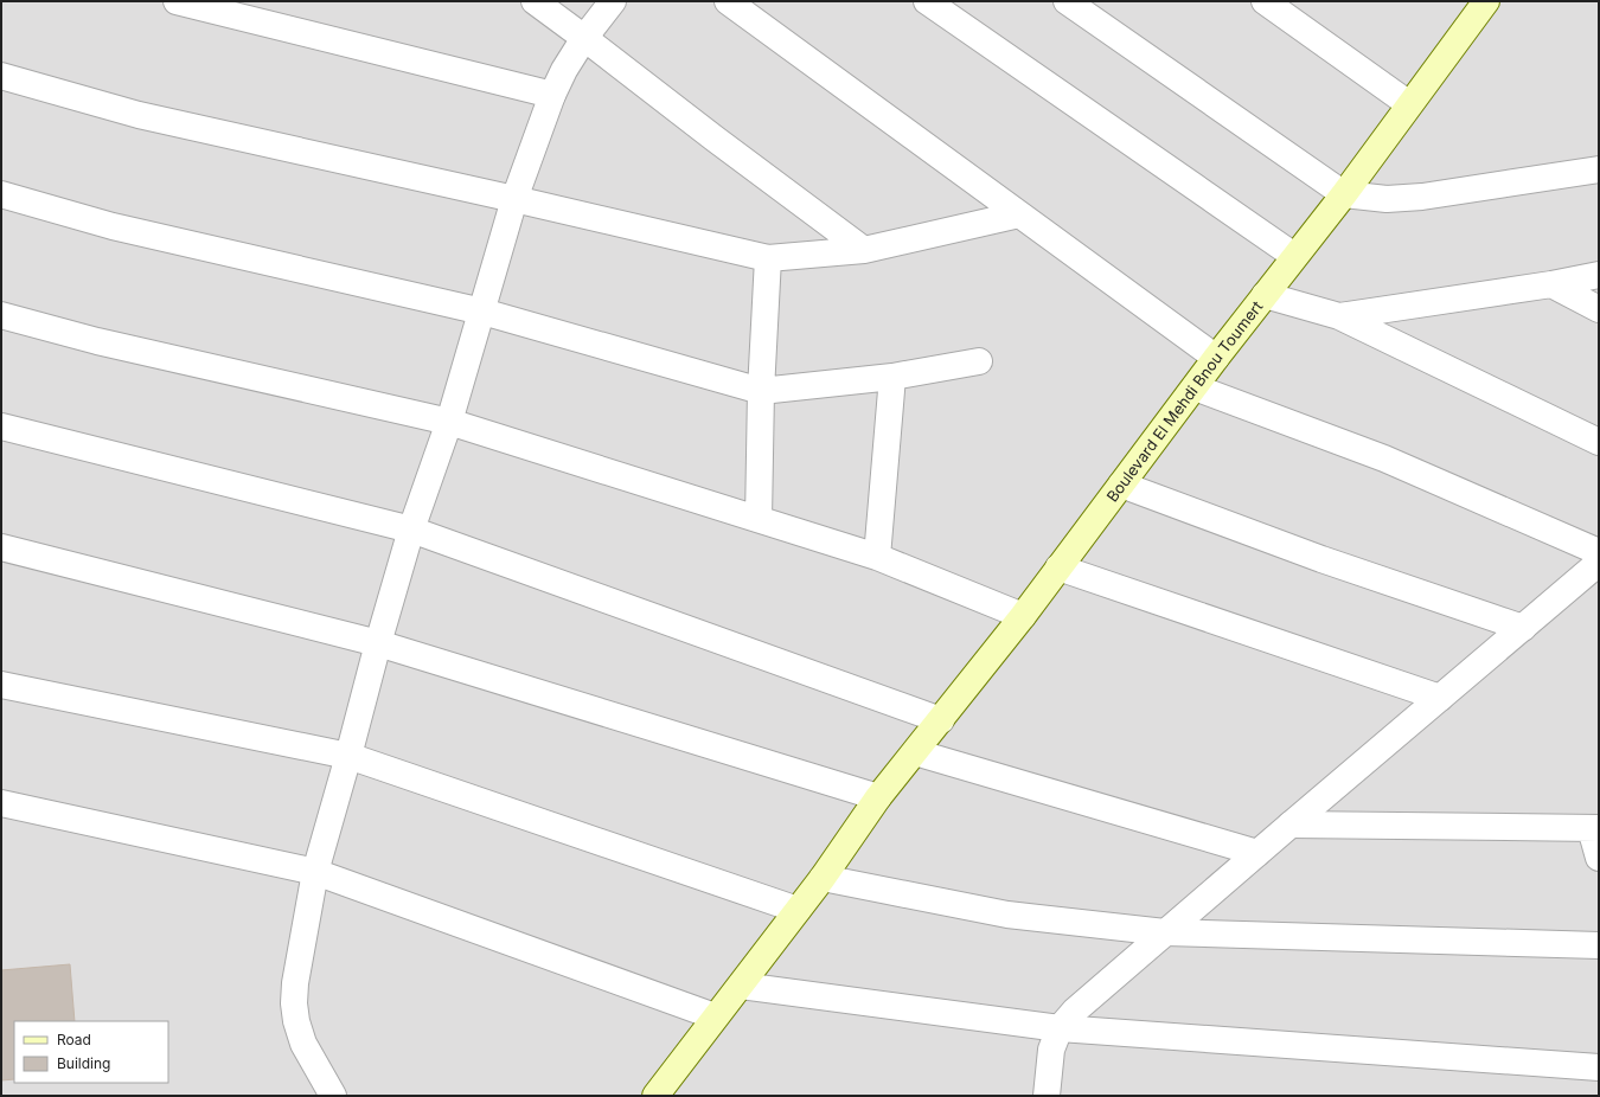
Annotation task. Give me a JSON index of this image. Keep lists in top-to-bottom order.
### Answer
{
  "streets": {
    "main road": ["Boulevard El Mehdi Bnou Toumert"]
  },
  "legend": ["Road", "Building"]
}
